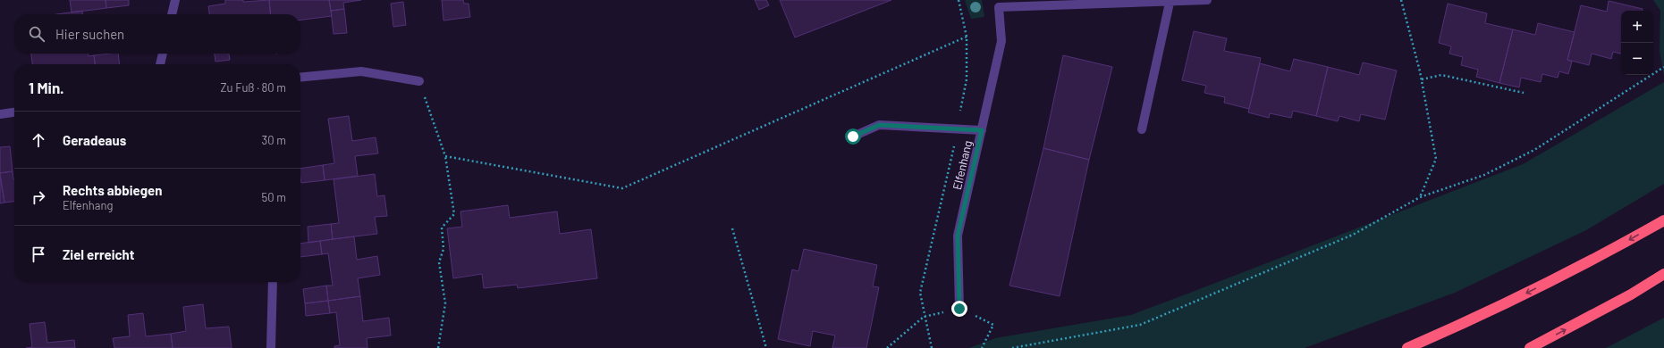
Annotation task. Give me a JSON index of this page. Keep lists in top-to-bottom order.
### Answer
{
  "streets": {
    "street": ["Elfenhang"]
  },
  "page": {
    "map_buttons": ["+", "−"],
    "search": "Hier suchen",
    "heading": ["1 Min.", "Zu Fuß · 80 m"],
    "list": [
      ["Geradeaus", "30 m"],
      ["Rechts abbiegen", "Elfenhang", "50 m"],
      "Ziel erreicht"
    ]
  }
}
